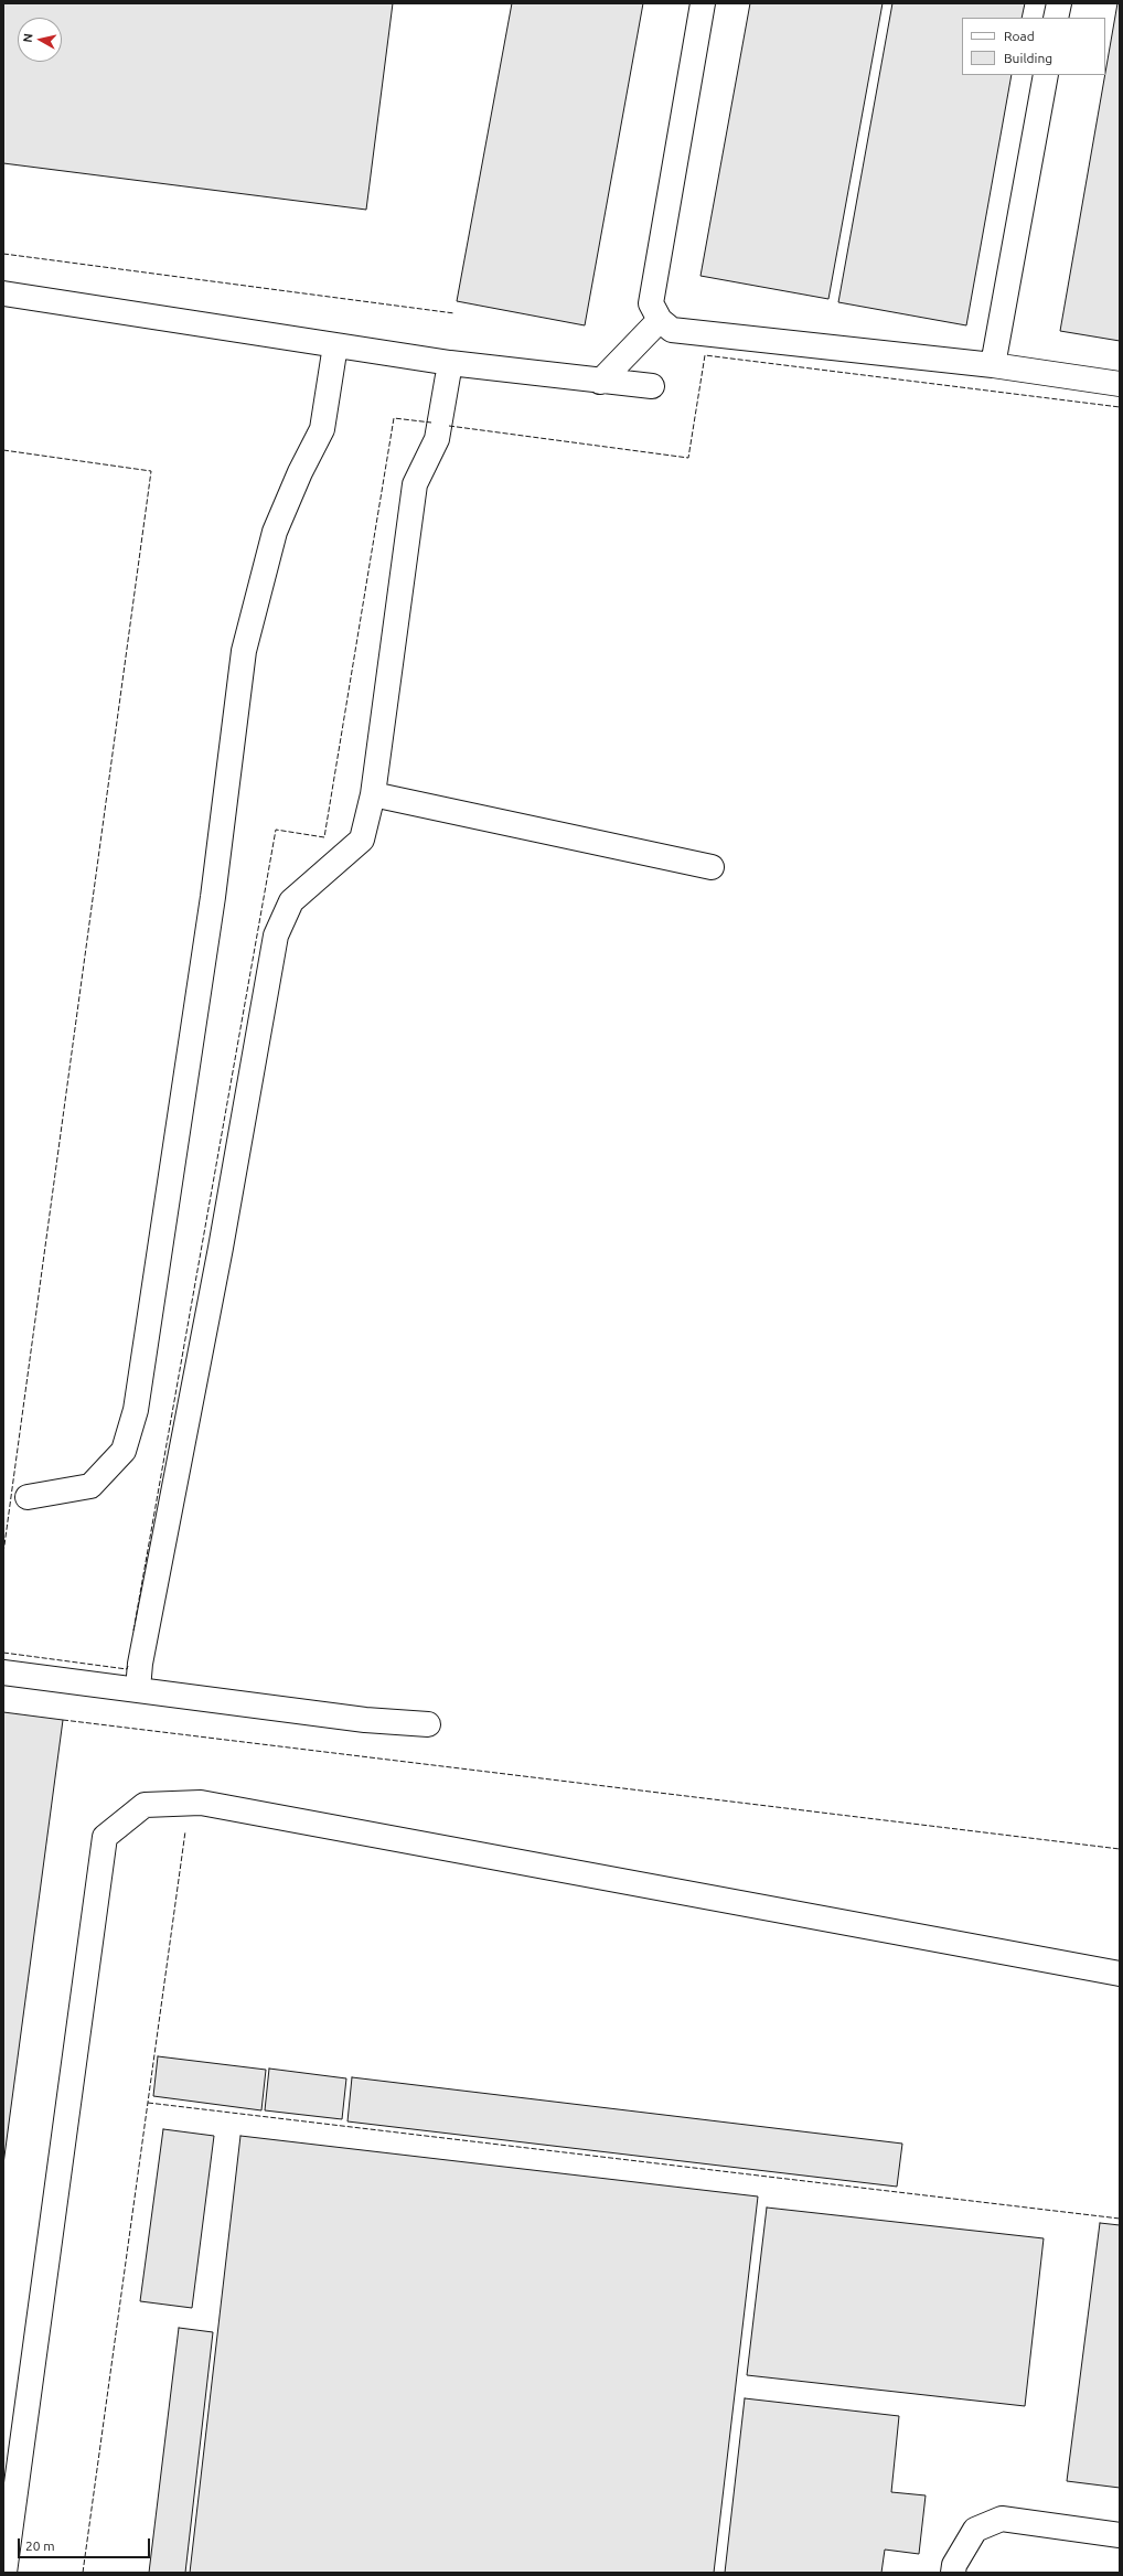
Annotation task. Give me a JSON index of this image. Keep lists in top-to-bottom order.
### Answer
{
  "legend": ["Road", "Building"],
  "scale_bar": "20 m",
  "north": "left"
}
